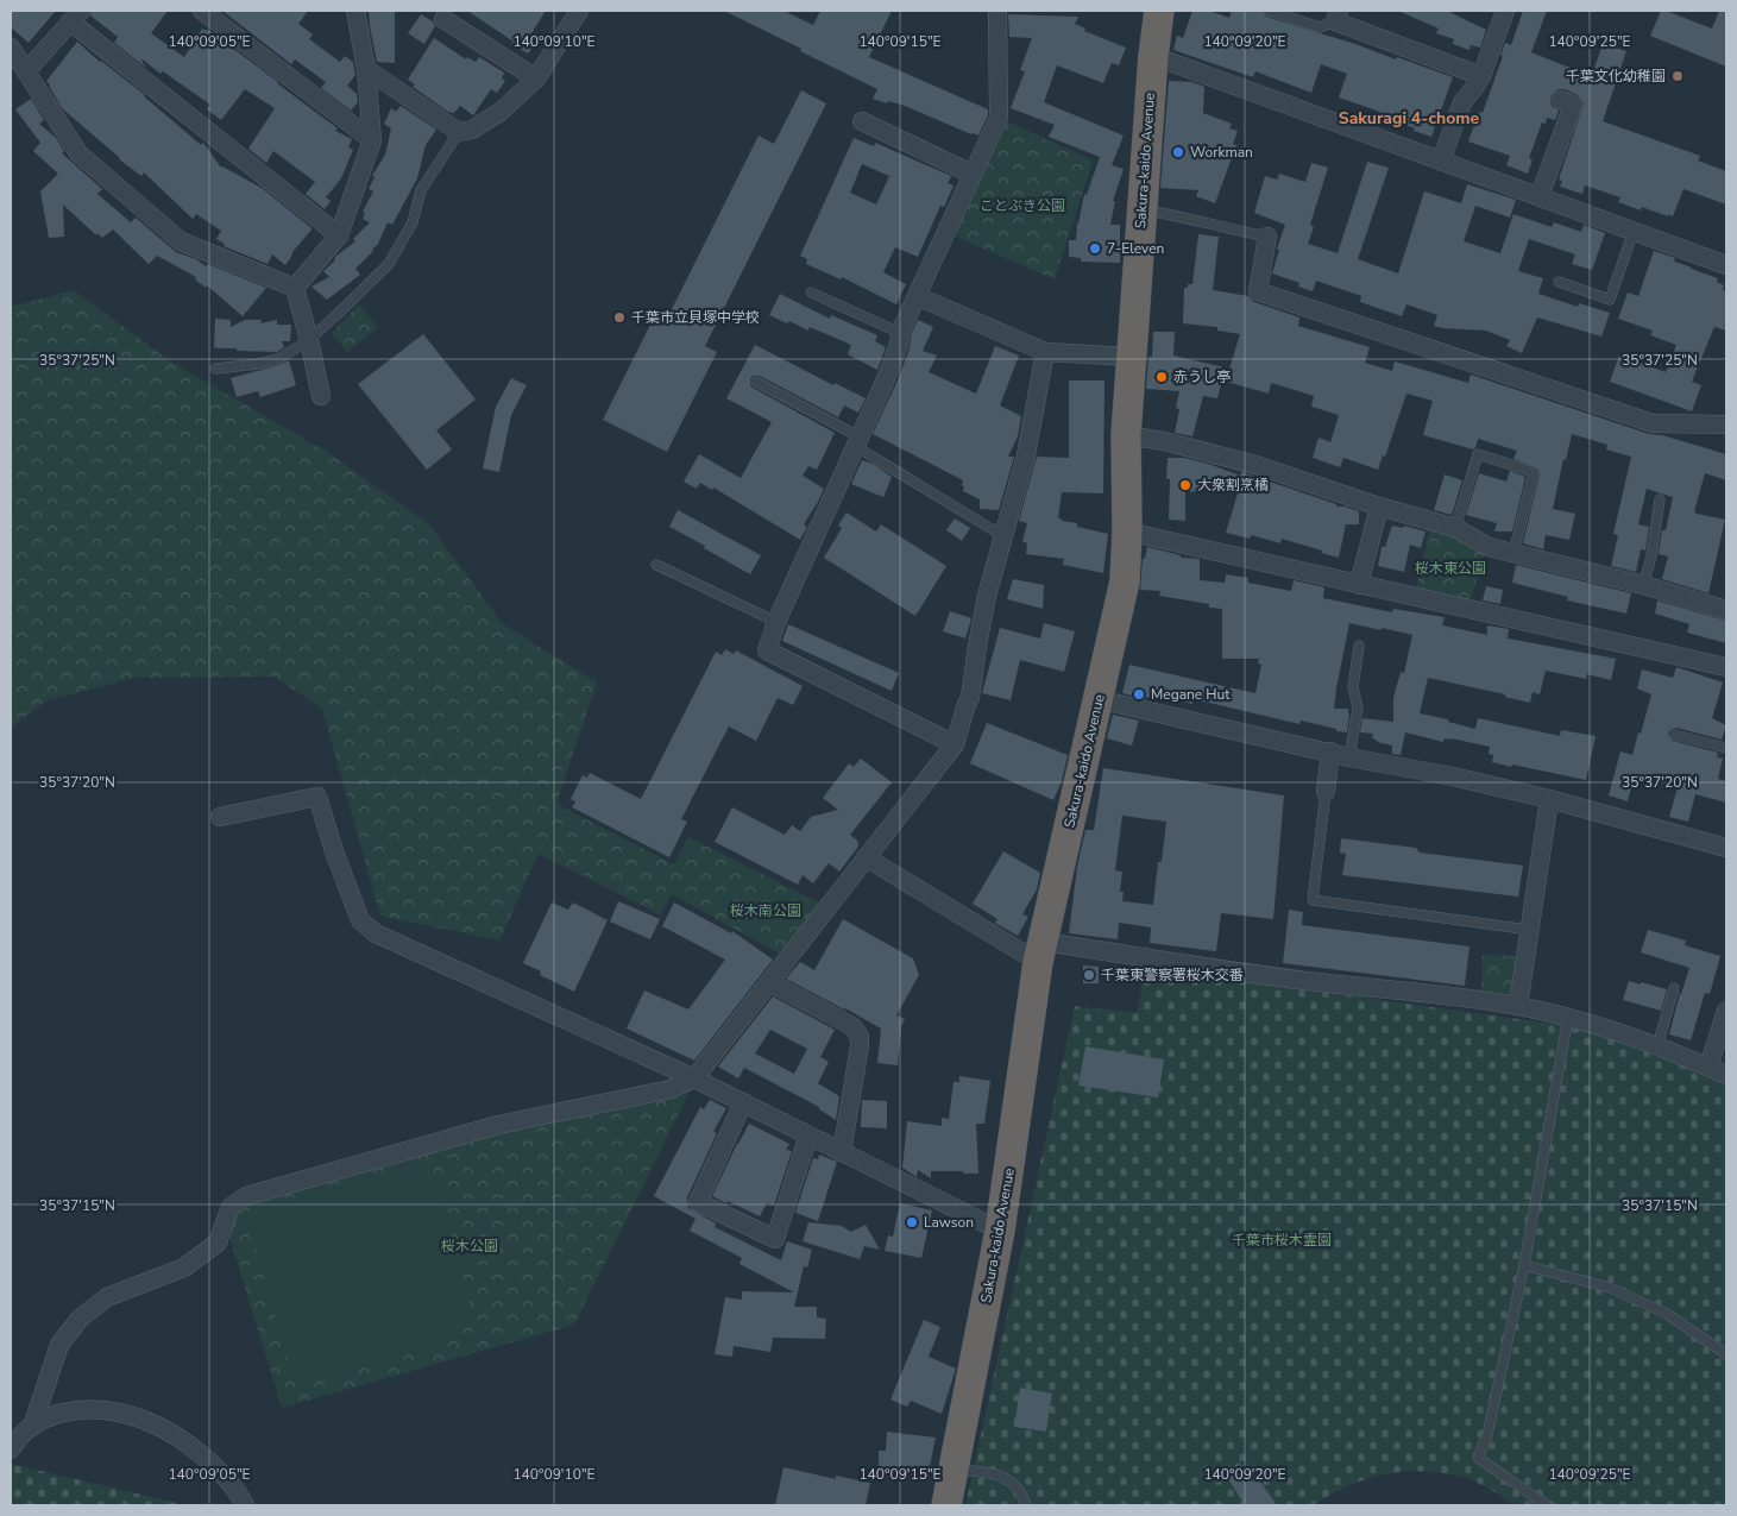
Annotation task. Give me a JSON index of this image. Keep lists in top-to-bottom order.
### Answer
{
  "streets": {
    "highway": ["Sakura-kaido Avenue"]
  },
  "districts": ["Sakuragi 4-chome"],
  "parks": [
    "ことぶき公園",
    "桜木東公園",
    "桜木南公園",
    "千葉市桜木霊園",
    "桜木公園"
  ],
  "places": [
    "千葉文化幼稚園",
    "Workman",
    "7-Eleven",
    "千葉市立貝塚中学校",
    "赤うし亭",
    "大衆割烹橘",
    "Megane Hut",
    "千葉東警察署桜木交番",
    "Lawson"
  ],
  "coordinates": [
    "140°09'05\"E",
    "140°09'10\"E",
    "140°09'15\"E",
    "140°09'20\"E",
    "140°09'25\"E",
    "35°37'25\"N",
    "35°37'20\"N",
    "35°37'15\"N"
  ]
}
